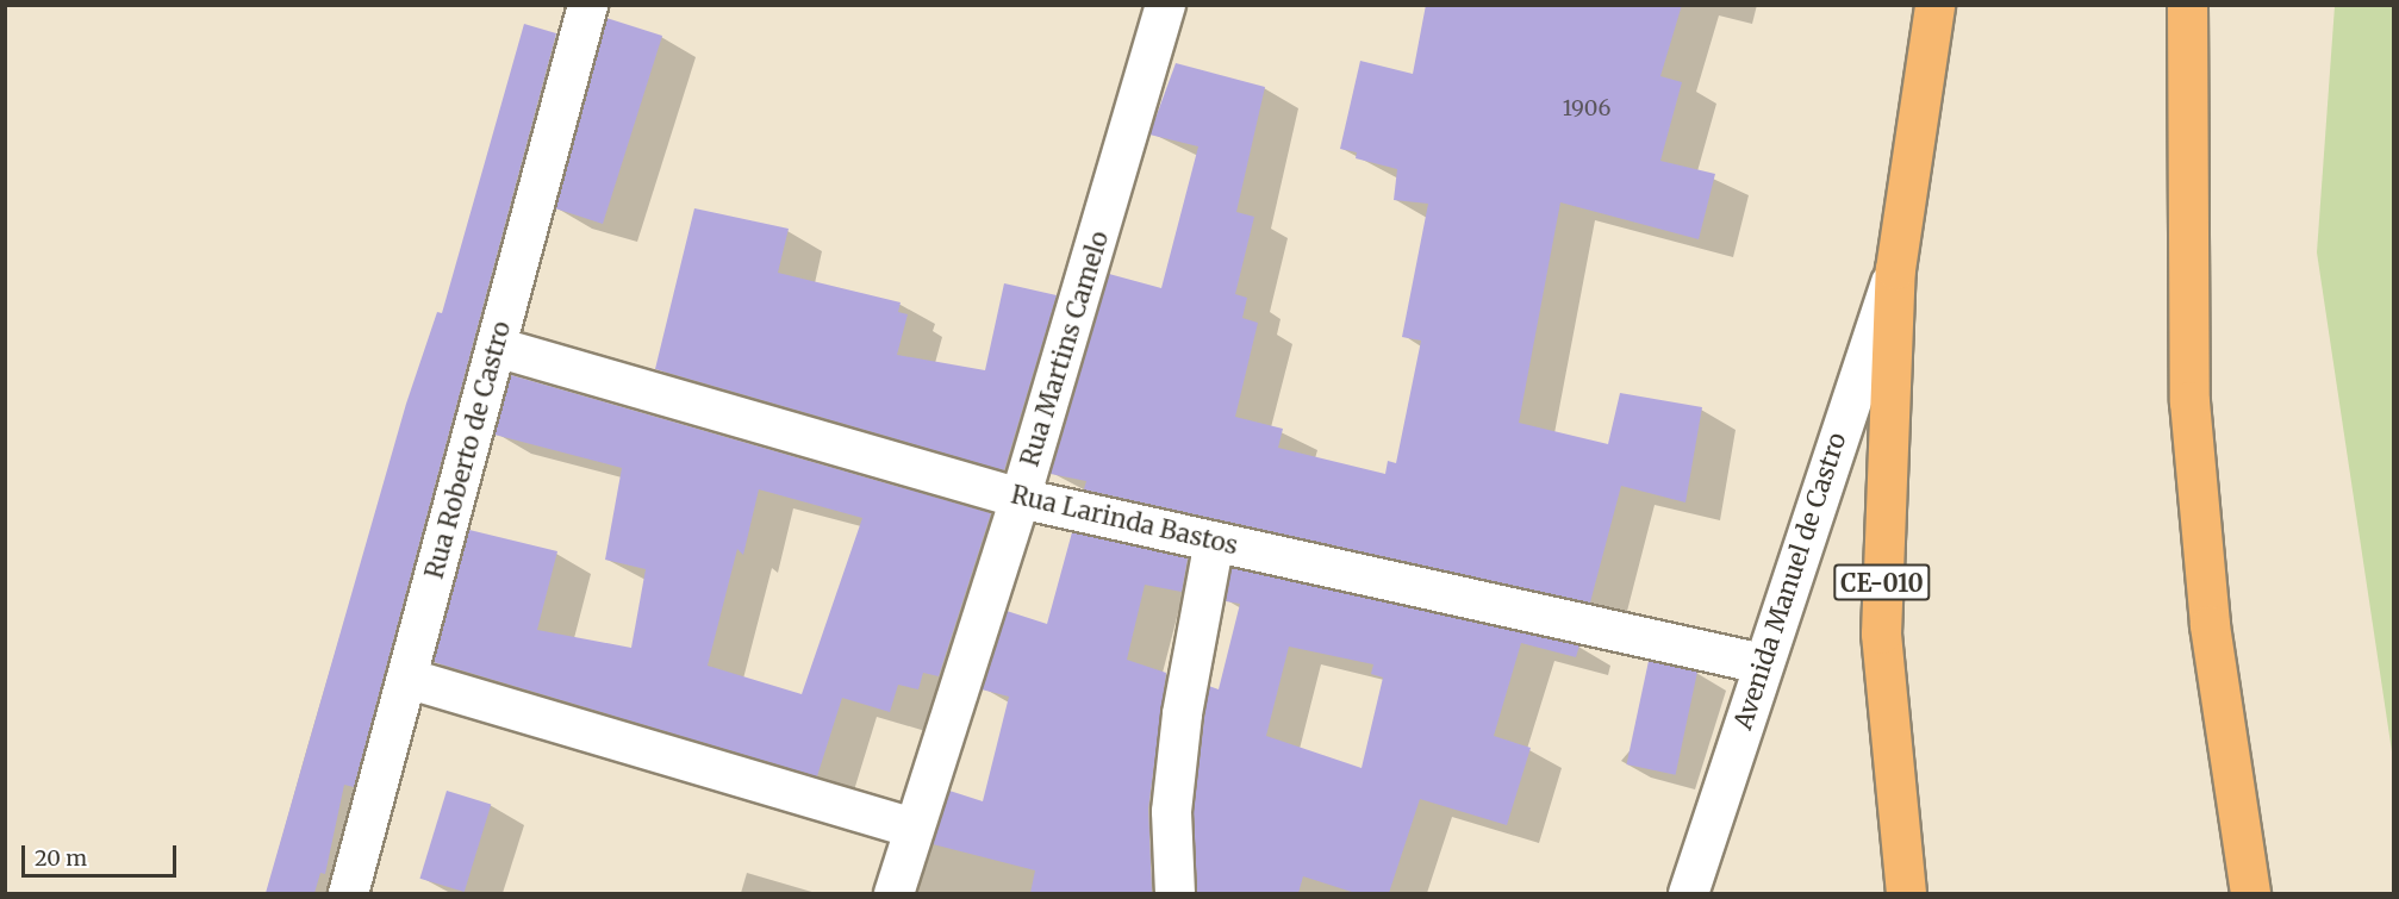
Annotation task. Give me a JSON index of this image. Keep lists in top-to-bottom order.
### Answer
{
  "streets": {
    "highway": ["CE-010"],
    "street": [
      "Rua Martins Camelo",
      "Rua Roberto de Castro",
      "Rua Larinda Bastos",
      "Avenida Manuel de Castro"
    ]
  },
  "crossings": [
    ["Rua Martins Camelo", "Rua Larinda Bastos"],
    ["Rua Roberto de Castro", "Rua Larinda Bastos"],
    ["Rua Larinda Bastos", "Avenida Manuel de Castro"],
    ["Avenida Manuel de Castro", "CE-010"]
  ],
  "house_numbers": ["1906"],
  "scale_bar": "20 m"
}
